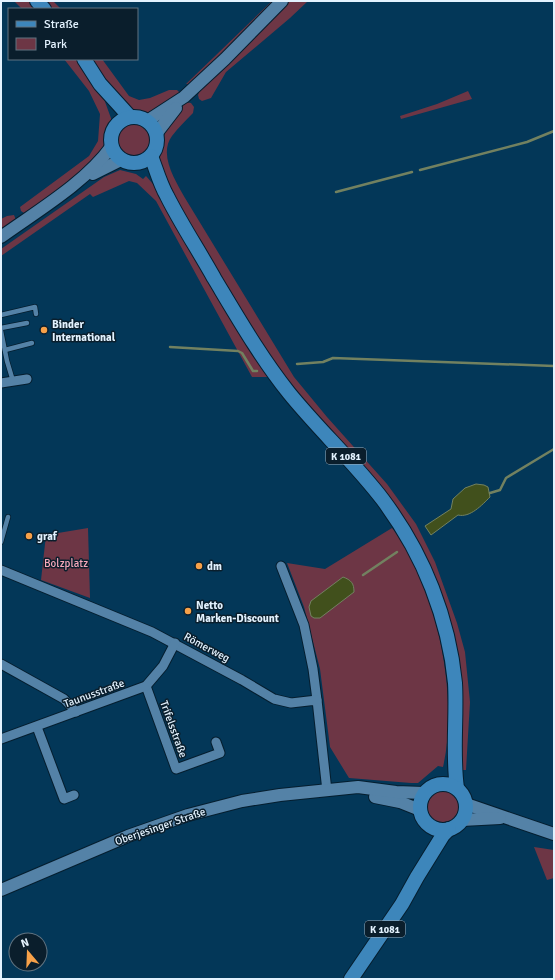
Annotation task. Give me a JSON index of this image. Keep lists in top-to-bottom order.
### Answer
{
  "streets": {
    "main road": ["K 1081", "Oberjesinger Straße"],
    "street": ["Römerweg", "Taunusstraße", "Trifelsstraße"]
  },
  "crossings": [
    ["K 1081", "Oberjesinger Straße"],
    ["Römerweg", "Taunusstraße"],
    ["Taunusstraße", "Trifelsstraße"]
  ],
  "parks": ["Bolzplatz"],
  "places": [
    "Binder International",
    "graf",
    "dm",
    "Netto Marken-Discount"
  ],
  "legend": ["Straße", "Park"],
  "north": "top"
}
